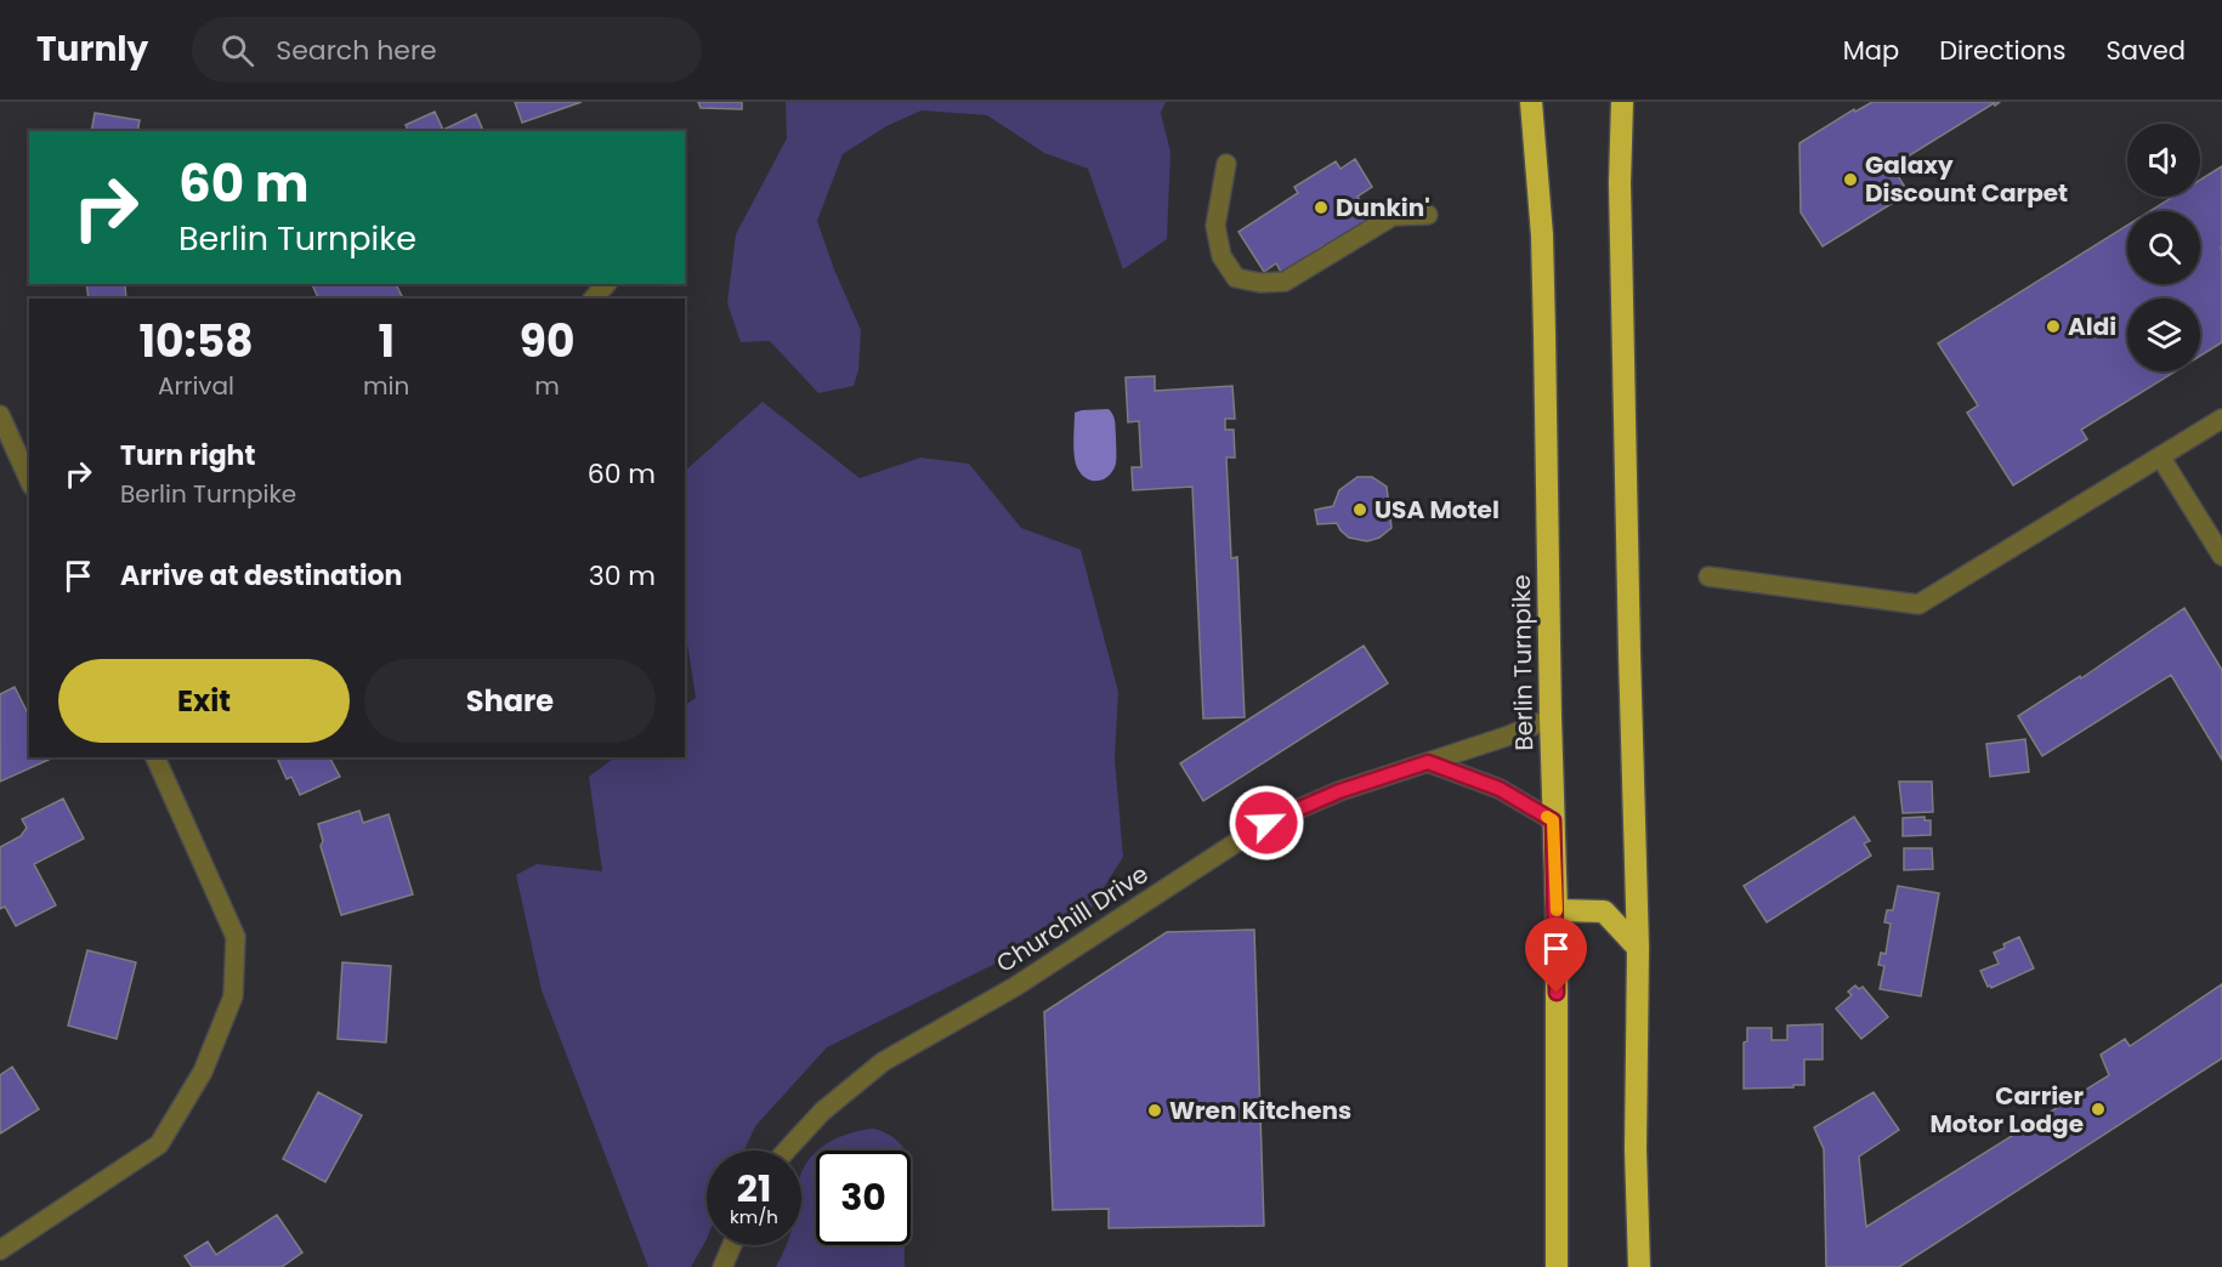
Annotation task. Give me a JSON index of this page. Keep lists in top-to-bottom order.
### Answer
{
  "streets": {
    "highway": ["Berlin Turnpike"],
    "street": ["Churchill Drive"]
  },
  "crossings": [
    ["Berlin Turnpike", "Churchill Drive"]
  ],
  "places": [
    "Galaxy Discount Carpet",
    "Dunkin'",
    "Aldi",
    "USA Motel",
    "Carrier Motor Lodge",
    "Wren Kitchens"
  ],
  "page": {
    "header": "Turnly",
    "search": "Search here",
    "nav": ["Map", "Directions", "Saved"],
    "turn": ["60 m", "Berlin Turnpike"],
    "eta": [
      "10:58",
      "Arrival",
      "1",
      "min",
      "90",
      "m"
    ],
    "list": [
      {
        "name": "Turn right",
        "note": "Berlin Turnpike",
        "value": "60 m"
      },
      {
        "name": "Arrive at destination",
        "value": "30 m"
      }
    ],
    "buttons": ["Exit", "Share"],
    "speed": "21 km/h",
    "limit": "30"
  }
}
